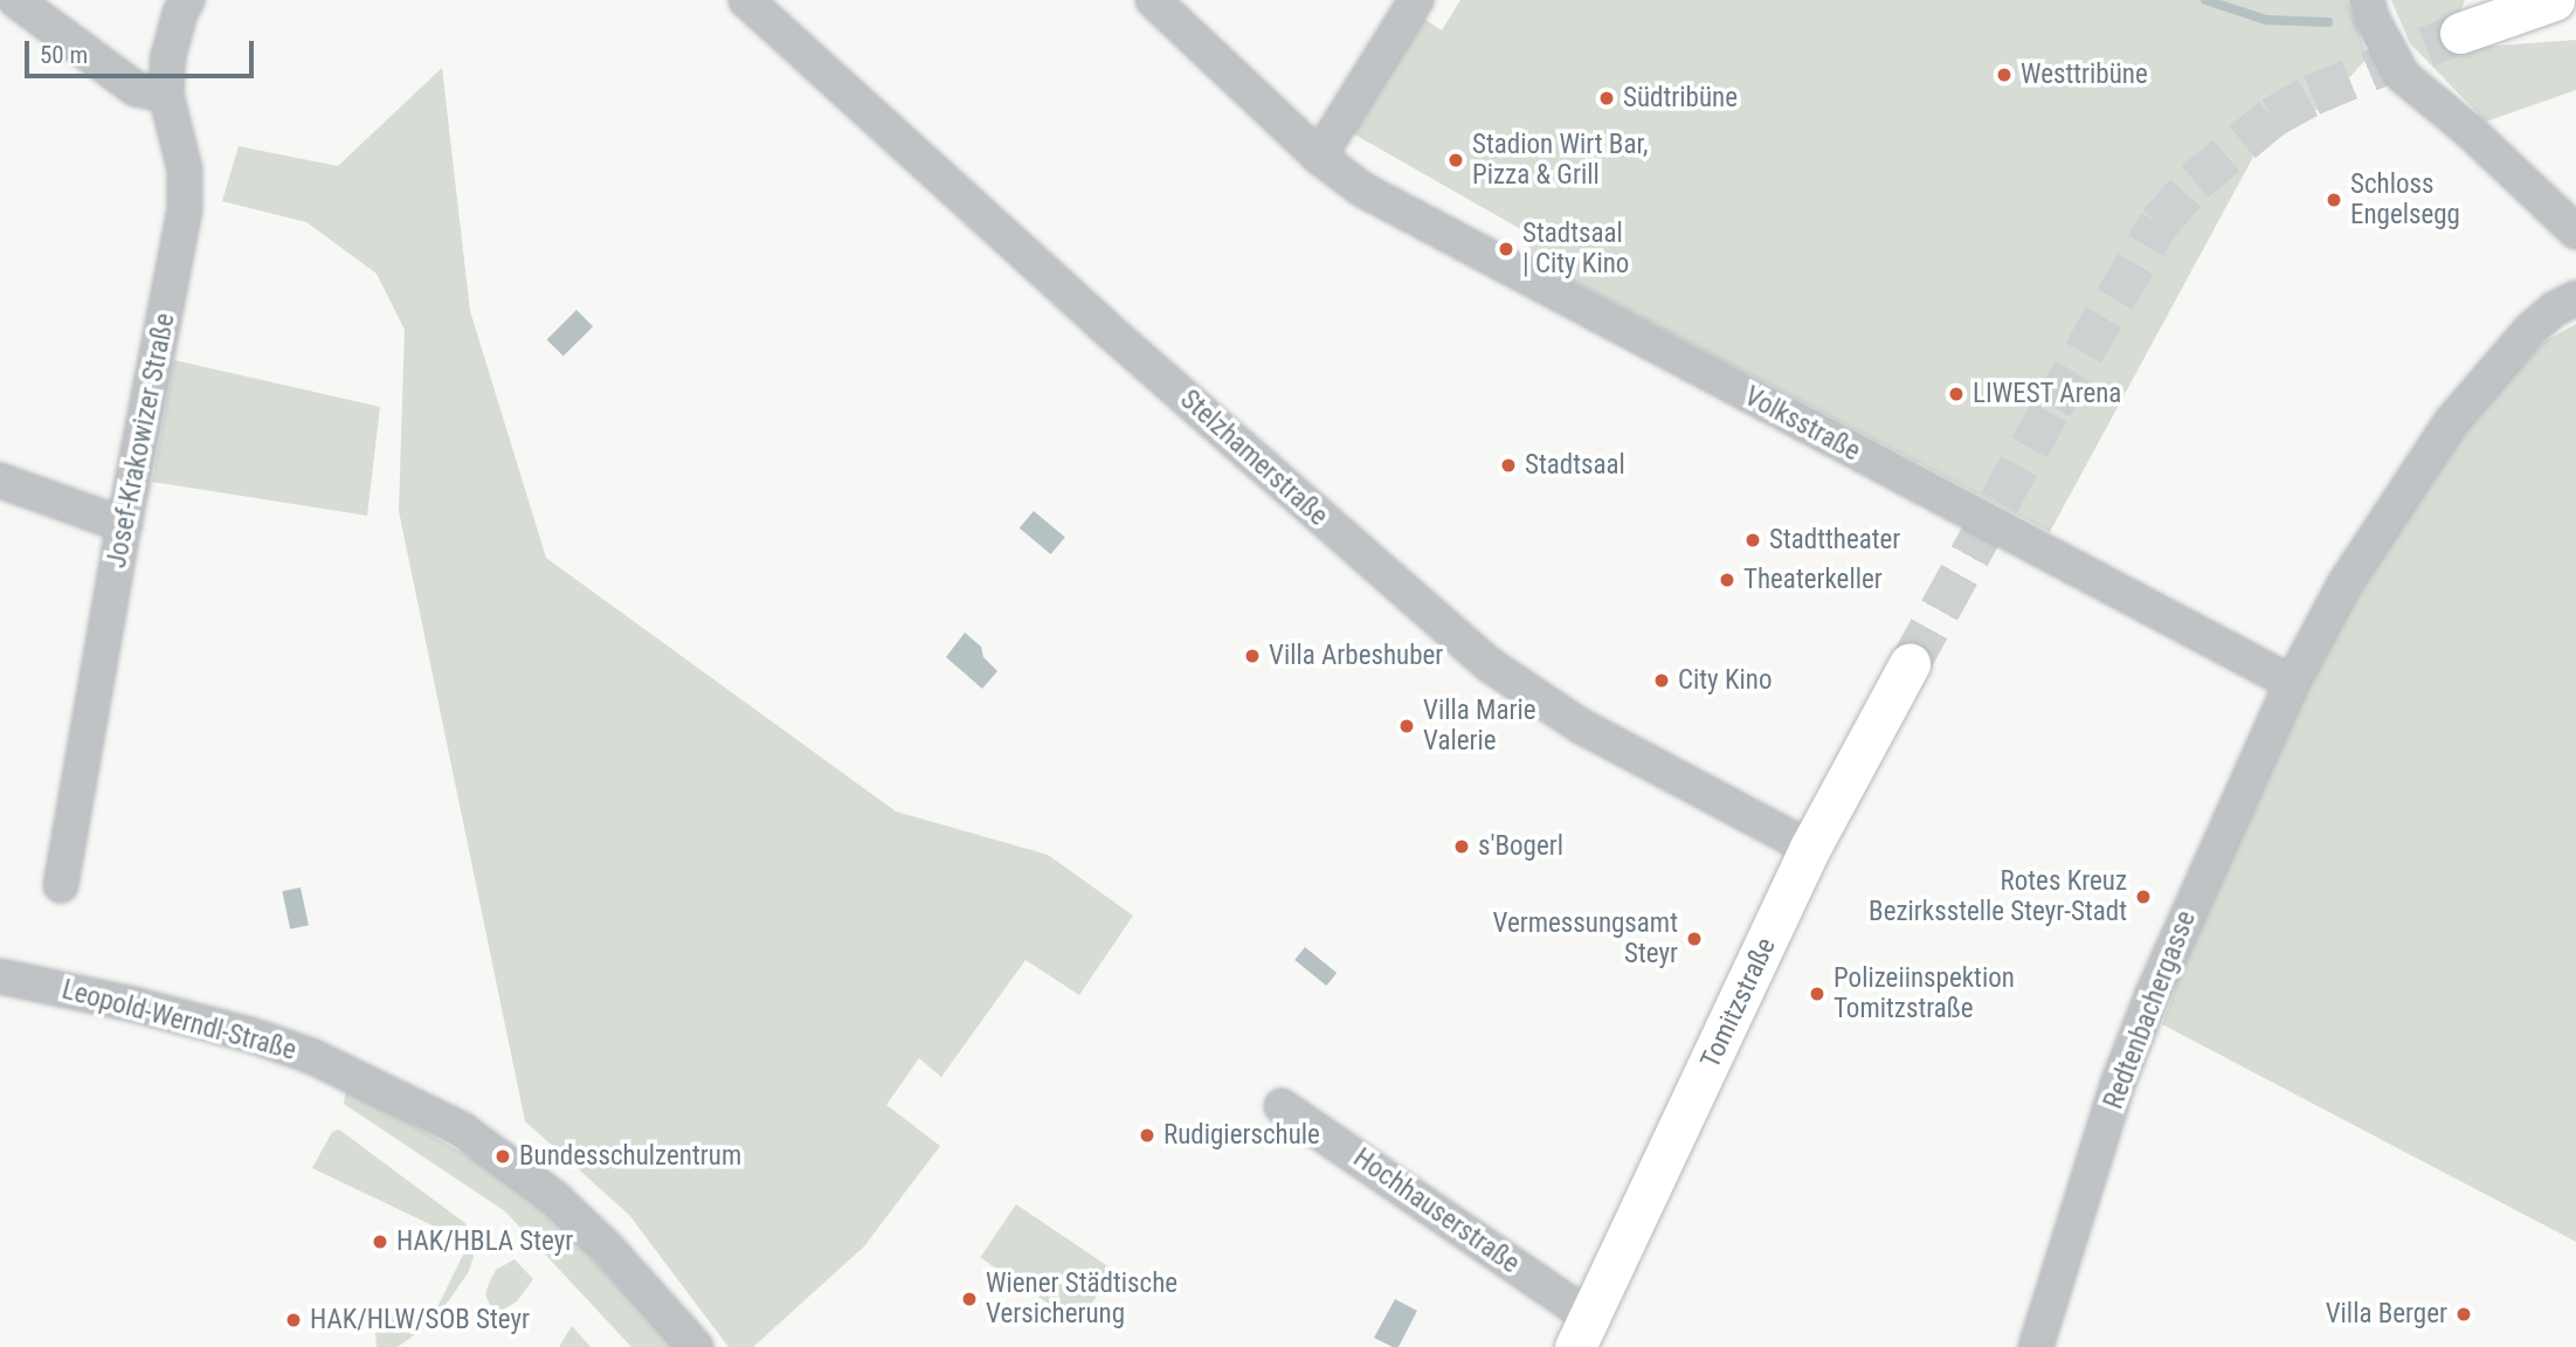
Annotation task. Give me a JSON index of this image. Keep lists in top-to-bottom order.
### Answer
{
  "streets": {
    "main road": ["Tomitzstraße"],
    "street": [
      "Volksstraße",
      "Josef-Krakowizer Straße",
      "Stelzhamerstraße",
      "Redtenbachergasse",
      "Leopold-Werndl-Straße",
      "Hochhauserstraße"
    ]
  },
  "crossings": [
    ["Volksstraße", "Redtenbachergasse"],
    ["Stelzhamerstraße", "Tomitzstraße"],
    ["Tomitzstraße", "Hochhauserstraße"]
  ],
  "places": [
    "Westtribüne",
    "Südtribüne",
    "Stadion Wirt Bar, Pizza & Grill",
    "Schloss Engelsegg",
    "Stadtsaal | City Kino",
    "LIWEST Arena",
    "Stadtsaal",
    "Stadttheater",
    "Theaterkeller",
    "Villa Arbeshuber",
    "City Kino",
    "Villa Marie Valerie",
    "s'Bogerl",
    "Rotes Kreuz Bezirksstelle Steyr-Stadt",
    "Vermessungsamt Steyr",
    "Polizeiinspektion Tomitzstraße",
    "Rudigierschule",
    "Bundesschulzentrum",
    "HAK/HBLA Steyr",
    "Wiener Städtische Versicherung",
    "Villa Berger",
    "HAK/HLW/SOB Steyr"
  ],
  "scale_bar": "50 m"
}
